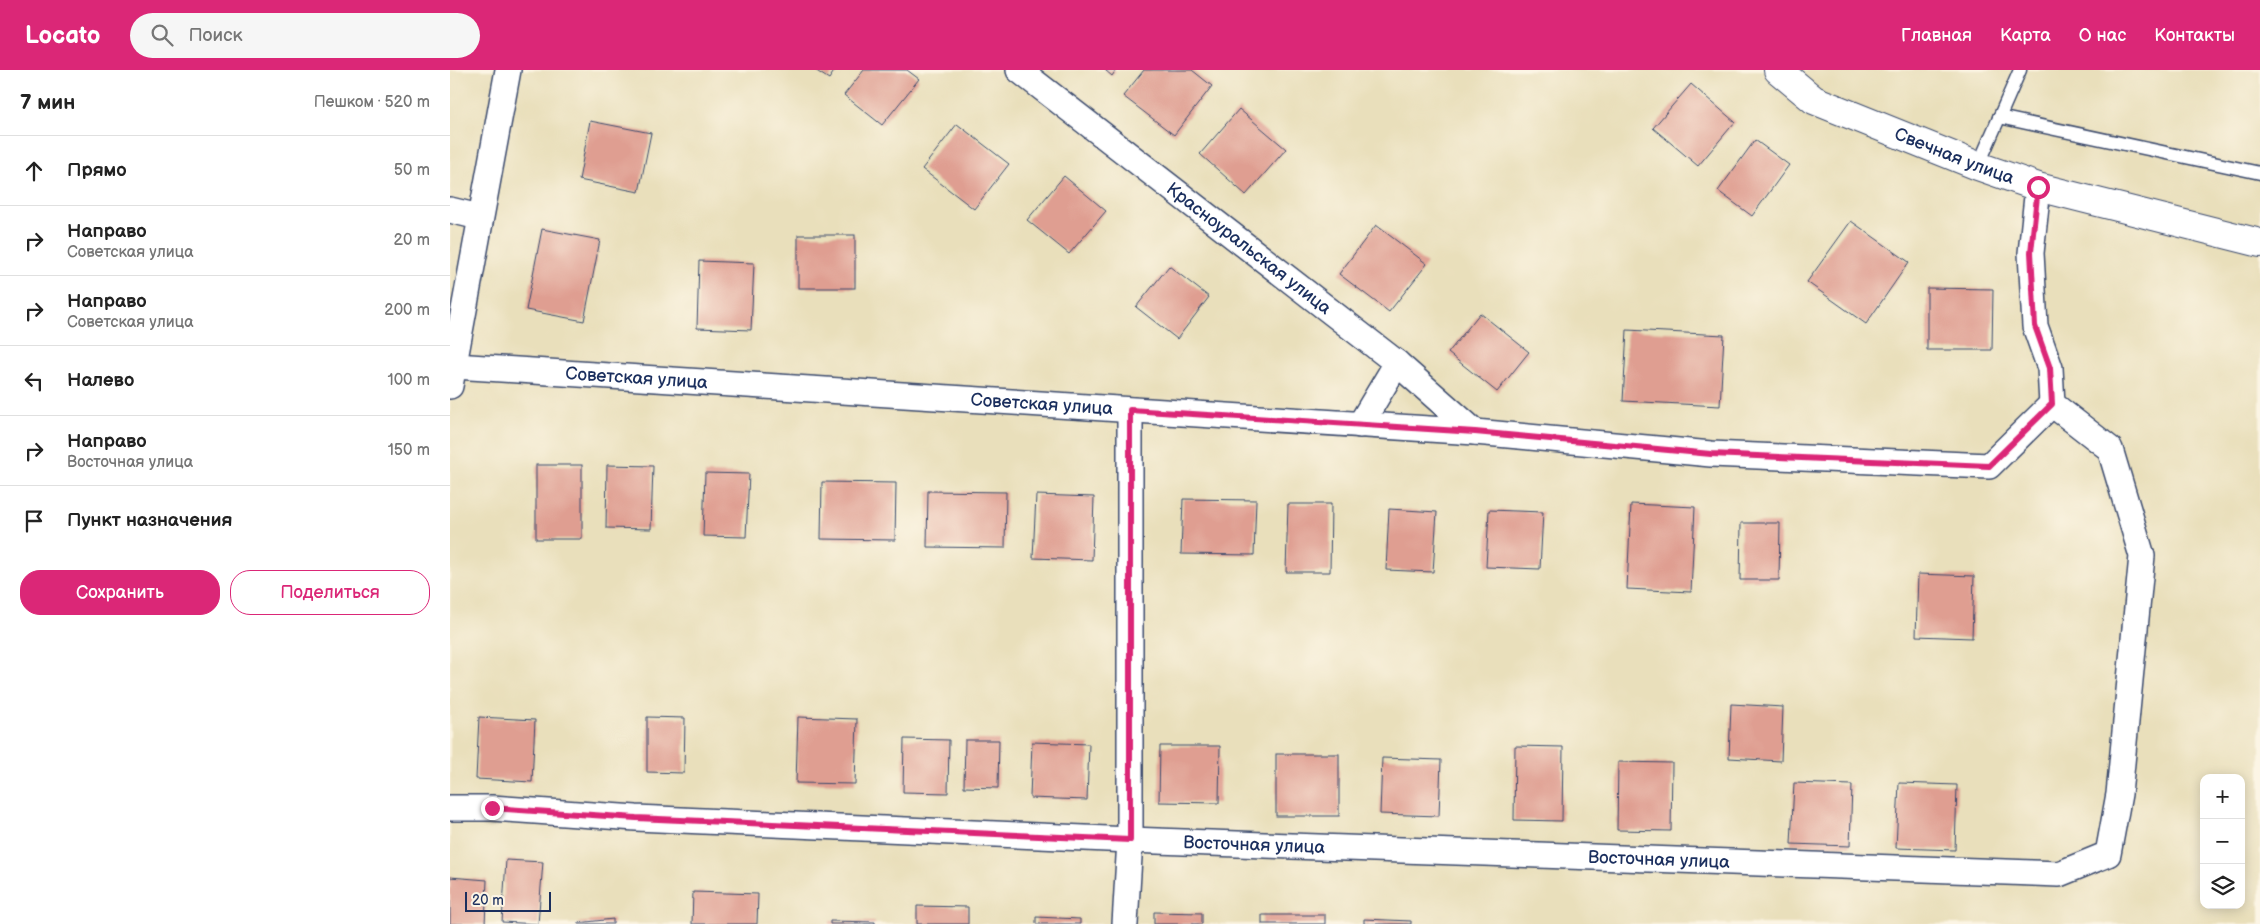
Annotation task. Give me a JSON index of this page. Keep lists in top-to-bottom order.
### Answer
{
  "streets": {
    "street": [
      "Свечная улица",
      "Красноуральская улица",
      "Советская улица",
      "Восточная улица"
    ]
  },
  "crossings": [
    ["Красноуральская улица", "Советская улица"],
    ["Советская улица", "Восточная улица"]
  ],
  "scale_bar": "20 m",
  "page": {
    "header": "Locato",
    "search": "Поиск",
    "nav": [
      "Главная",
      "Карта",
      "О нас",
      "Контакты"
    ],
    "heading": ["7 мин", "Пешком · 520 m"],
    "list": [
      ["Прямо", "50 m"],
      ["Направо", "Советская улица", "20 m"],
      ["Направо", "Советская улица", "200 m"],
      ["Налево", "100 m"],
      ["Направо", "Восточная улица", "150 m"],
      "Пункт назначения"
    ],
    "buttons": ["Сохранить", "Поделиться"],
    "map_buttons": ["+", "−"],
    "scale": "20 m"
  }
}
